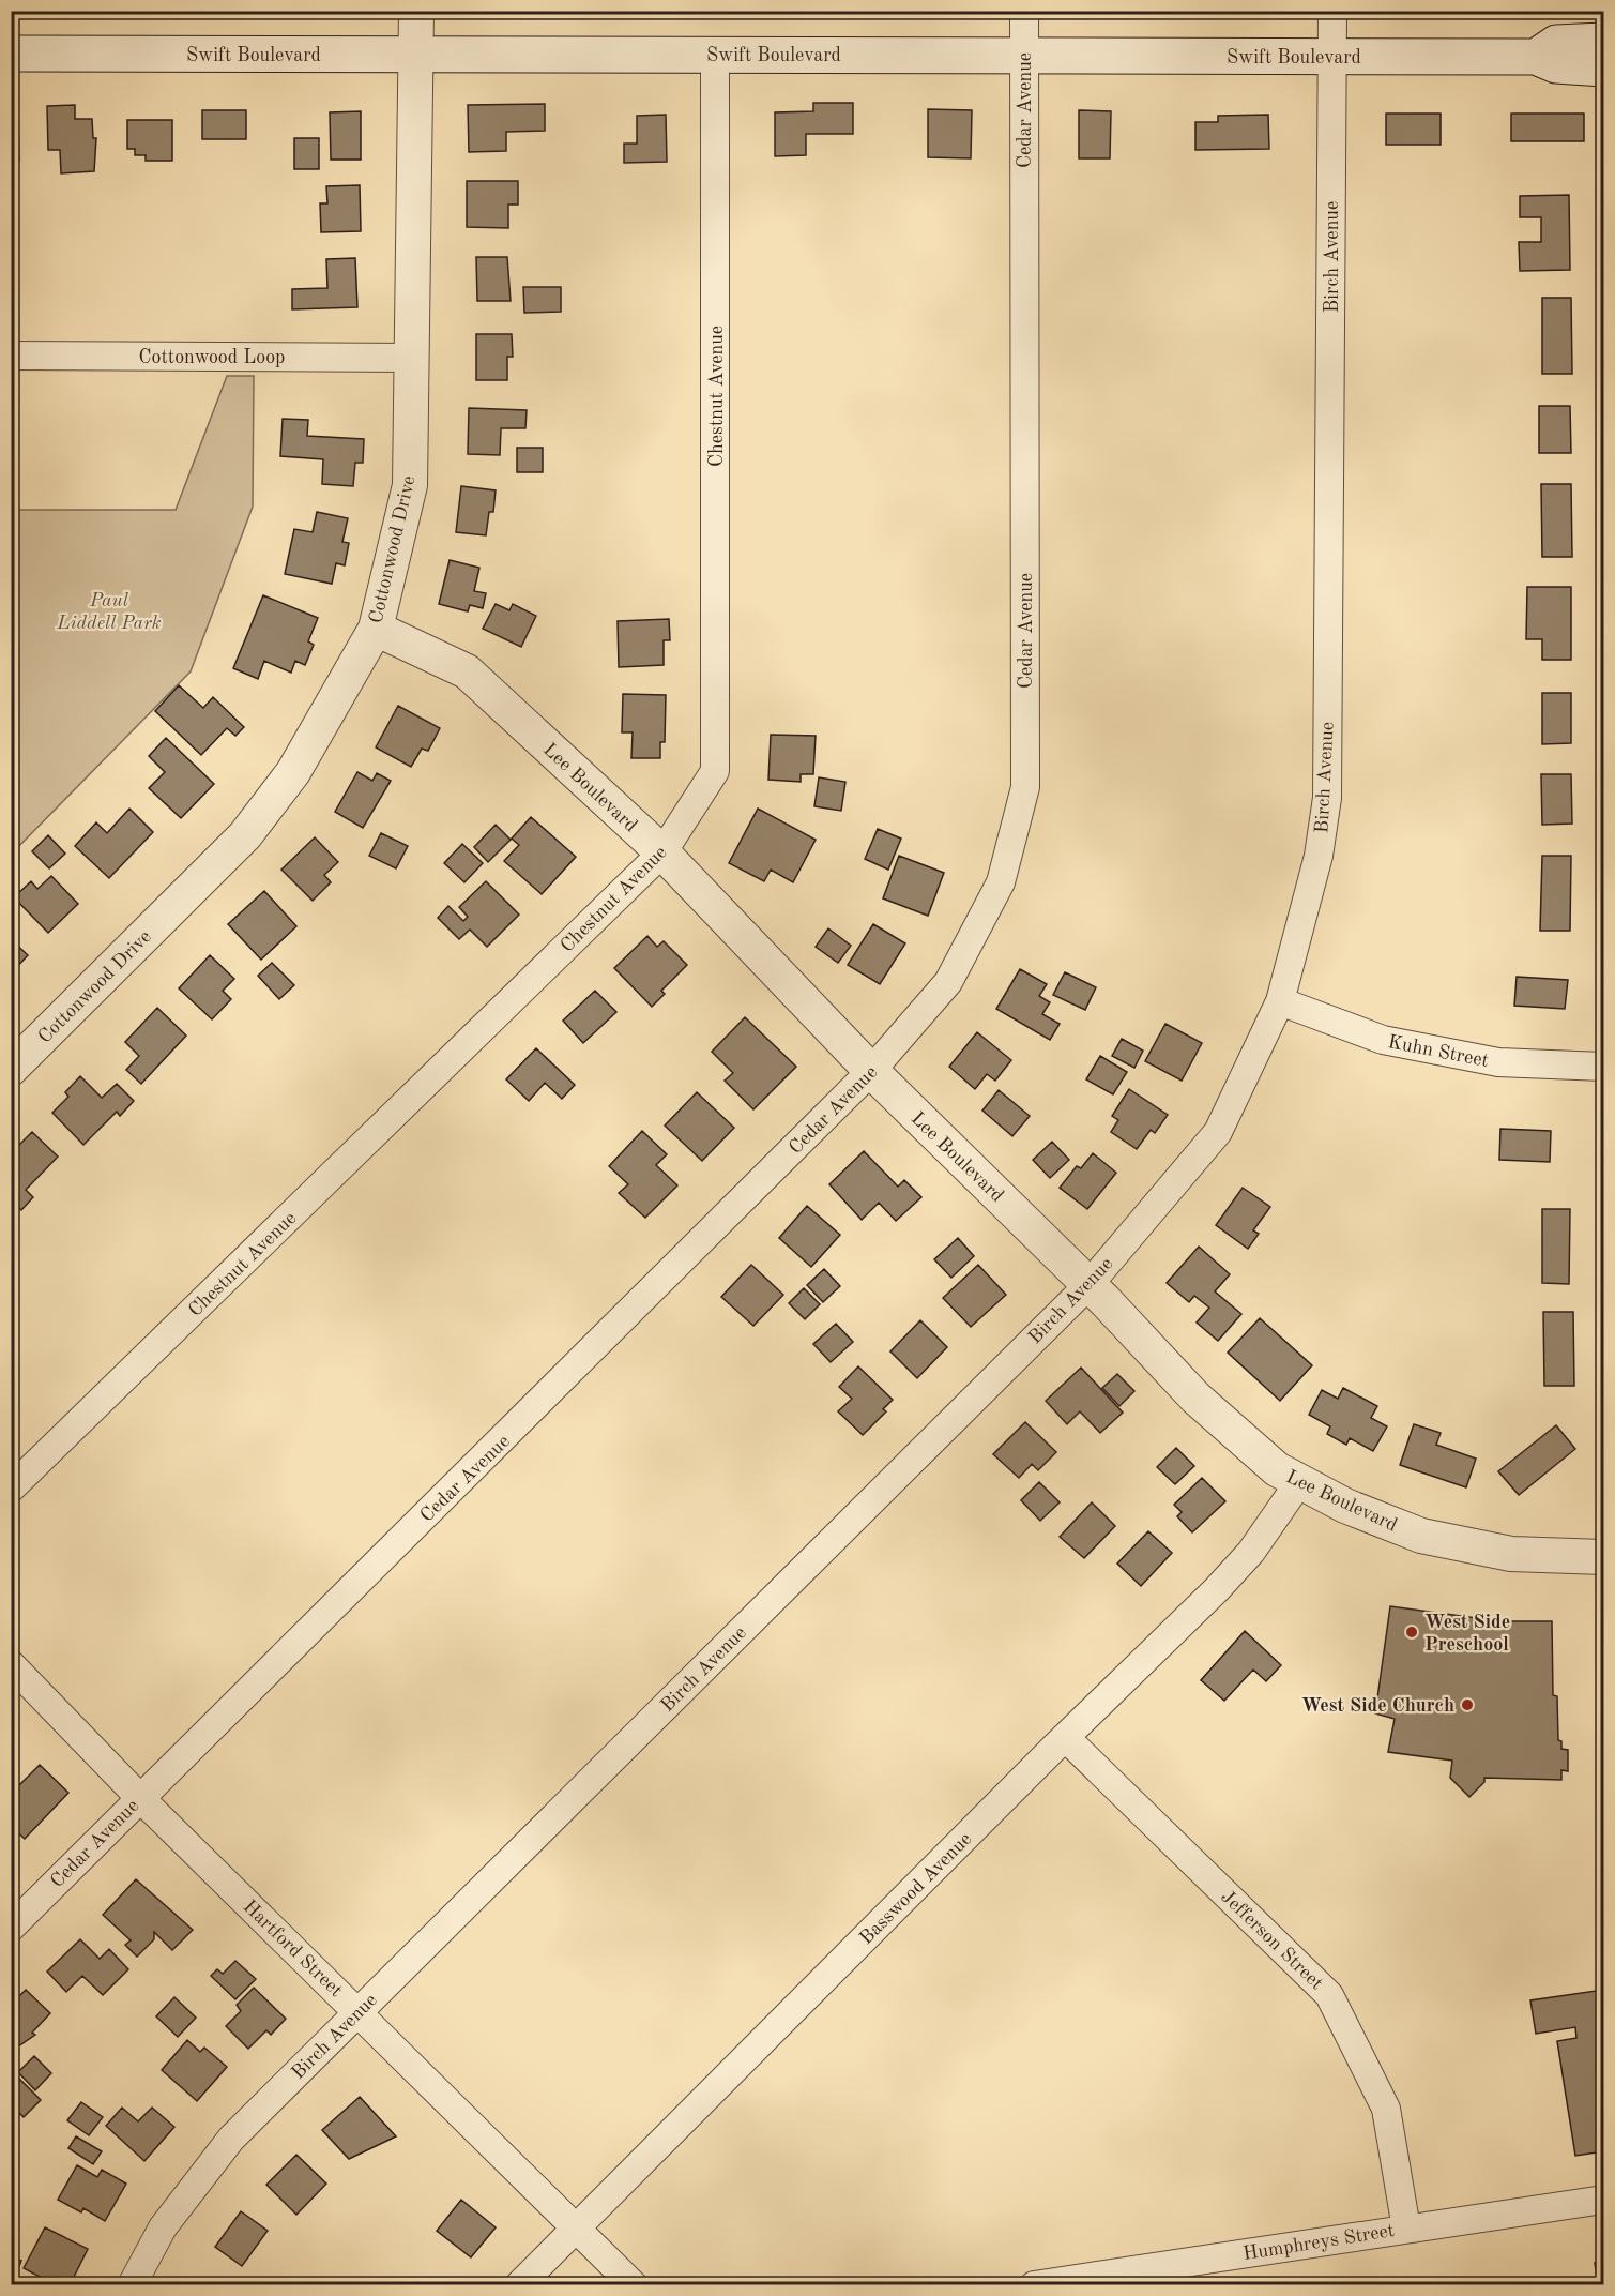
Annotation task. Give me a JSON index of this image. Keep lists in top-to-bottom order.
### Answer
{
  "streets": {
    "main road": ["Swift Boulevard"],
    "street": [
      "Cedar Avenue",
      "Birch Avenue",
      "Cottonwood Loop",
      "Chestnut Avenue",
      "Cottonwood Drive",
      "Lee Boulevard",
      "Kuhn Street",
      "Basswood Avenue",
      "Jefferson Street",
      "Hartford Street",
      "Humphreys Street"
    ]
  },
  "crossings": [
    ["Swift Boulevard", "Cedar Avenue"],
    ["Swift Boulevard", "Birch Avenue"],
    ["Swift Boulevard", "Chestnut Avenue"],
    ["Swift Boulevard", "Cottonwood Drive"],
    ["Cedar Avenue", "Lee Boulevard"],
    ["Cedar Avenue", "Hartford Street"],
    ["Birch Avenue", "Lee Boulevard"],
    ["Birch Avenue", "Kuhn Street"],
    ["Birch Avenue", "Hartford Street"],
    ["Cottonwood Loop", "Cottonwood Drive"],
    ["Chestnut Avenue", "Lee Boulevard"],
    ["Cottonwood Drive", "Lee Boulevard"],
    ["Lee Boulevard", "Basswood Avenue"],
    ["Basswood Avenue", "Jefferson Street"],
    ["Basswood Avenue", "Hartford Street"],
    ["Jefferson Street", "Humphreys Street"]
  ],
  "parks": ["Paul Liddell Park"],
  "places": ["West Side Preschool", "West Side Church"]
}
